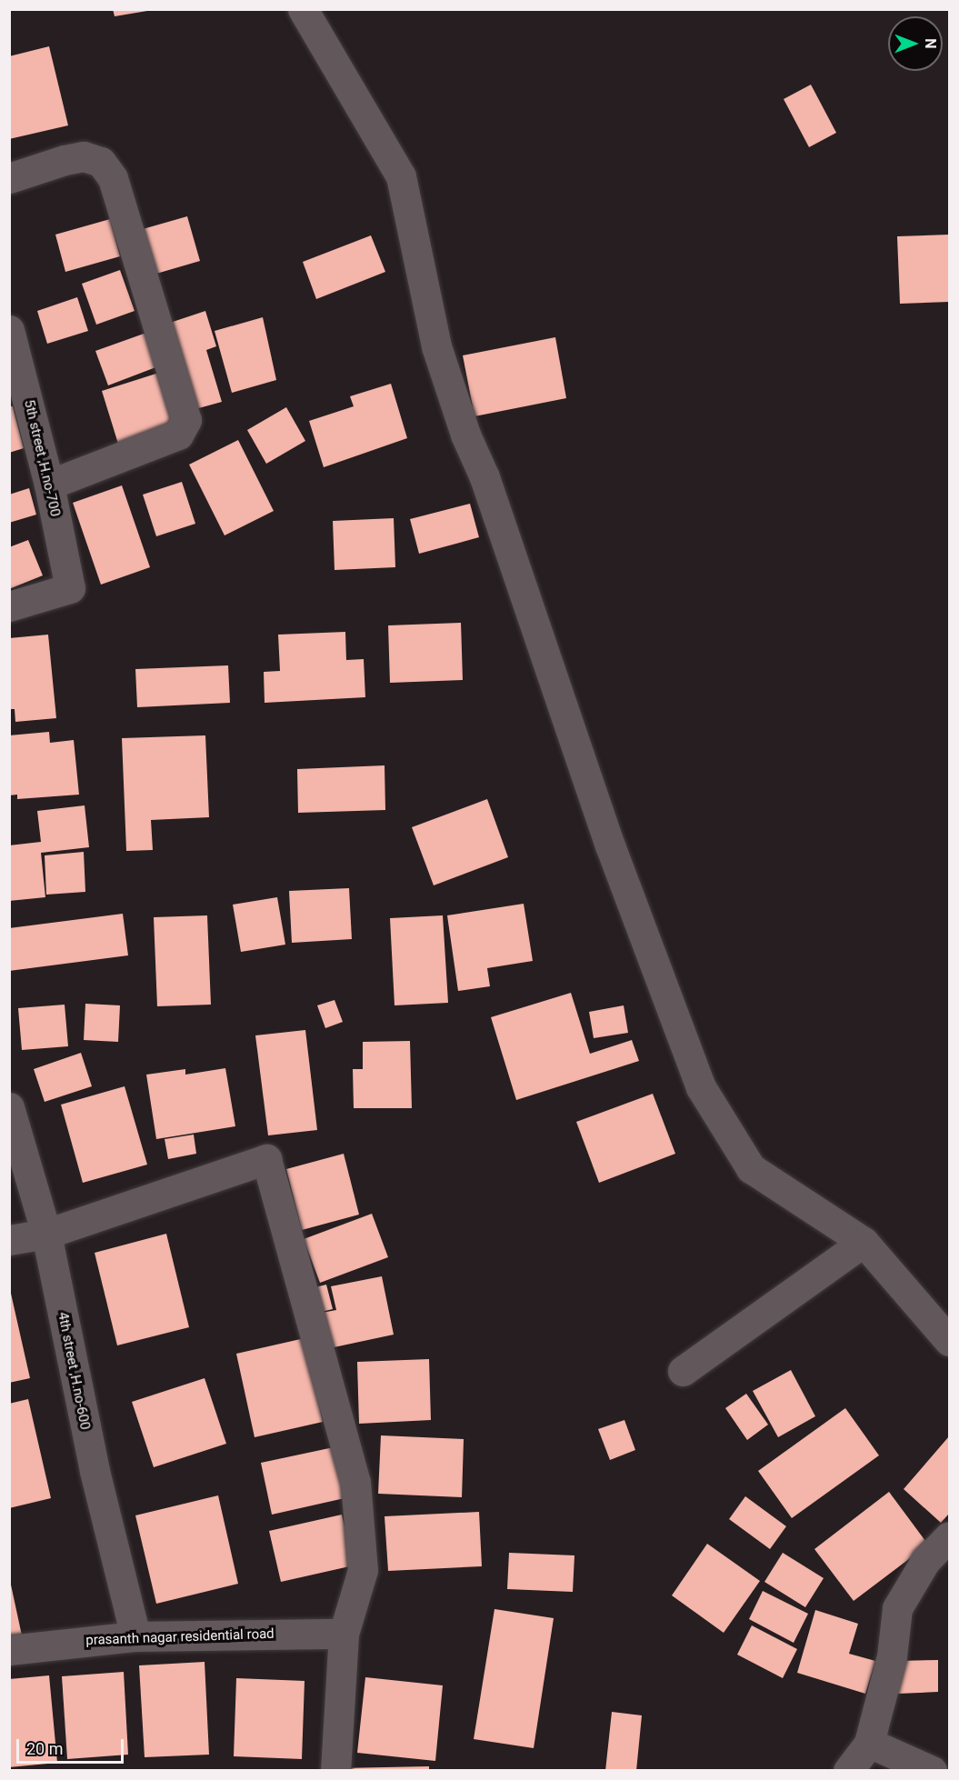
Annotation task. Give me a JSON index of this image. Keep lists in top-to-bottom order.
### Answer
{
  "streets": {
    "street": ["5th street ,H.no-700", "4th street ,H.no-600", "prasanth nagar residential road"]
  },
  "crossings": [
    ["4th street ,H.no-600", "prasanth nagar residential road"]
  ],
  "scale_bar": "20 m",
  "north": "right"
}
